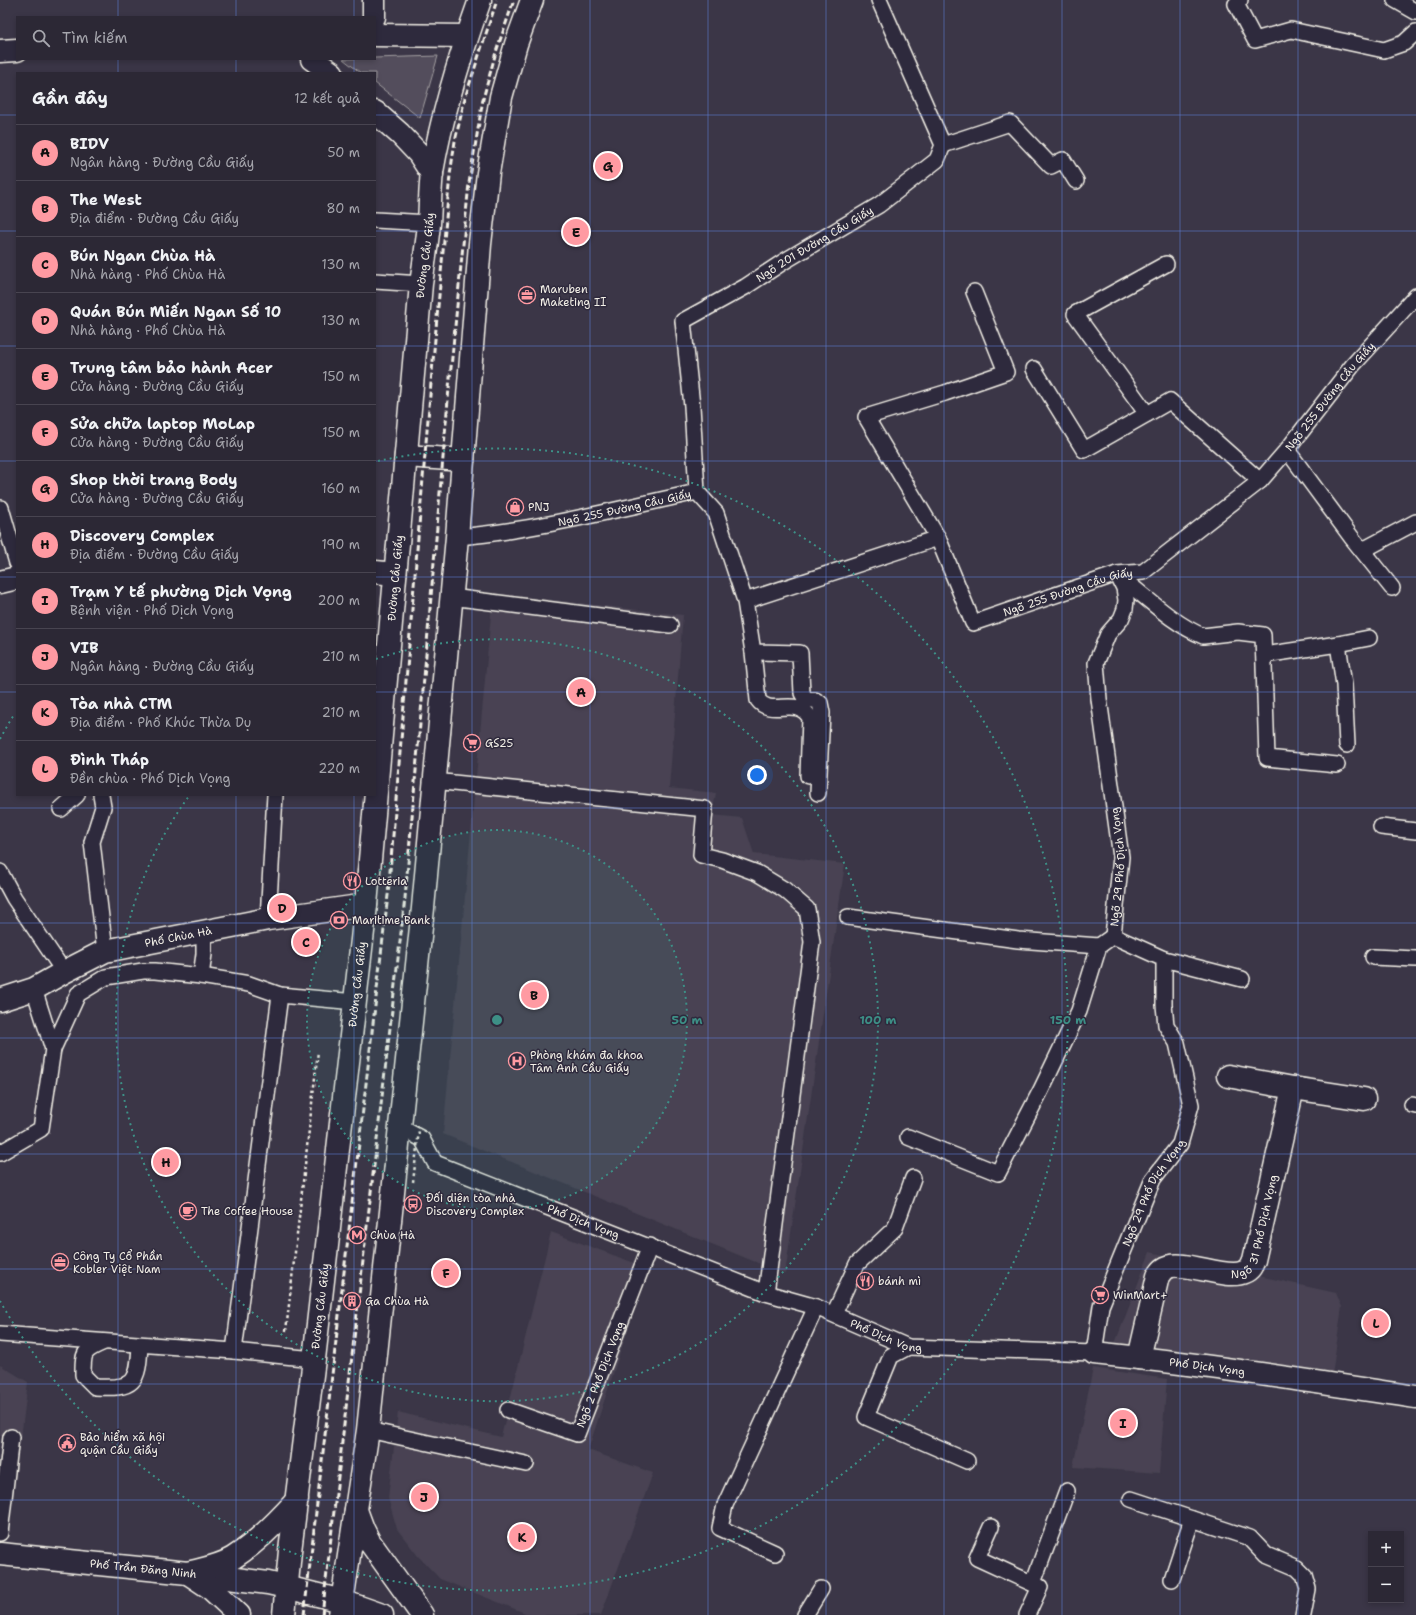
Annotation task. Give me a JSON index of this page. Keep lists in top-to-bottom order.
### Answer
{
  "streets": {
    "main road": [
      "Đường Cầu Giấy",
      "Phố Chùa Hà",
      "Phố Dịch Vọng",
      "Ngõ 31 Phố Dịch Vọng",
      "Phố Trần Đăng Ninh"
    ],
    "lane": [
      "Ngõ 201 Đường Cầu Giấy",
      "Ngõ 255 Đường Cầu Giấy",
      "Ngõ 29 Phố Dịch Vọng",
      "Ngõ 2 Phố Dịch Vọng"
    ]
  },
  "crossings": [
    ["Ngõ 201 Đường Cầu Giấy", "Ngõ 255 Đường Cầu Giấy"],
    ["Đường Cầu Giấy", "Phố Chùa Hà"],
    ["Đường Cầu Giấy", "Phố Trần Đăng Ninh"],
    ["Ngõ 255 Đường Cầu Giấy", "Ngõ 29 Phố Dịch Vọng"],
    ["Ngõ 29 Phố Dịch Vọng", "Phố Dịch Vọng"],
    ["Phố Dịch Vọng", "Ngõ 31 Phố Dịch Vọng"],
    ["Phố Dịch Vọng", "Ngõ 2 Phố Dịch Vọng"]
  ],
  "places": {
    "office": ["Maruben Maketing II", "Công Ty Cổ Phần Kobler Việt Nam"],
    "shop": ["PNJ"],
    "supermarket": ["GS25", "WinMart+"],
    "restaurant": ["Lotteria", "bánh mì"],
    "bank": ["Maritime Bank"],
    "hospital": ["Phòng khám đa khoa Tâm Anh Cầu Giấy"],
    "bus stop": ["Đối diện tòa nhà Discovery Complex"],
    "cafe": ["The Coffee House"],
    "metro station": ["Chùa Hà"],
    "building": ["Ga Chùa Hà"],
    "public building": ["Bảo hiểm xã hội quận Cầu Giấy"]
  },
  "page": {
    "search": "Tìm kiếm",
    "heading": ["Gần đây", "12 kết quả"],
    "list": [
      {
        "mark": "A",
        "name": "BIDV",
        "note": "Ngân hàng · Đường Cầu Giấy",
        "value": "50 m"
      },
      {
        "mark": "B",
        "name": "The West",
        "note": "Địa điểm · Đường Cầu Giấy",
        "value": "80 m"
      },
      {
        "mark": "C",
        "name": "Bún Ngan Chùa Hà",
        "note": "Nhà hàng · Phố Chùa Hà",
        "value": "130 m"
      },
      {
        "mark": "D",
        "name": "Quán Bún Miến Ngan Số 10",
        "note": "Nhà hàng · Phố Chùa Hà",
        "value": "130 m"
      },
      {
        "mark": "E",
        "name": "Trung tâm bảo hành Acer",
        "note": "Cửa hàng · Đường Cầu Giấy",
        "value": "150 m"
      },
      {
        "mark": "F",
        "name": "Sửa chữa laptop MoLap",
        "note": "Cửa hàng · Đường Cầu Giấy",
        "value": "150 m"
      },
      {
        "mark": "G",
        "name": "Shop thời trang Body",
        "note": "Cửa hàng · Đường Cầu Giấy",
        "value": "160 m"
      },
      {
        "mark": "H",
        "name": "Discovery Complex",
        "note": "Địa điểm · Đường Cầu Giấy",
        "value": "190 m"
      },
      {
        "mark": "I",
        "name": "Trạm Y tế phường Dịch Vọng",
        "note": "Bệnh viện · Phố Dịch Vọng",
        "value": "200 m"
      },
      {
        "mark": "J",
        "name": "VIB",
        "note": "Ngân hàng · Đường Cầu Giấy",
        "value": "210 m"
      },
      {
        "mark": "K",
        "name": "Tòa nhà CTM",
        "note": "Địa điểm · Phố Khúc Thừa Dụ",
        "value": "210 m"
      },
      {
        "mark": "L",
        "name": "Đình Tháp",
        "note": "Đền chùa · Phố Dịch Vọng",
        "value": "220 m"
      }
    ],
    "pins": [
      "G",
      "E",
      "A",
      "D",
      "C",
      "B",
      "H",
      "F",
      "L",
      "I",
      "J",
      "K"
    ],
    "map_buttons": ["+", "−"]
  },
  "rings": ["50 m", "100 m", "150 m"]
}
